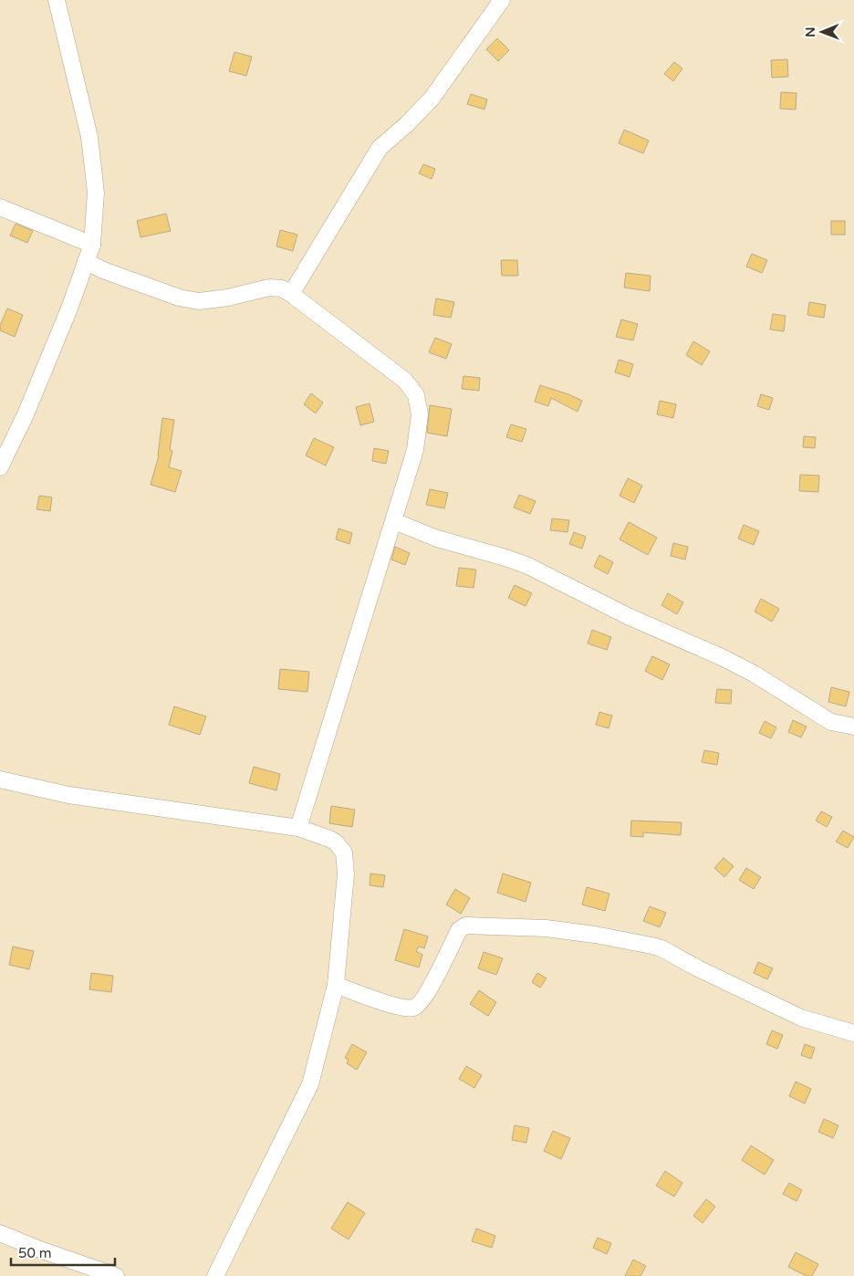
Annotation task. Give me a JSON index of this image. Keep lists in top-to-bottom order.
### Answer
{
  "scale_bar": "50 m",
  "north": "left"
}
